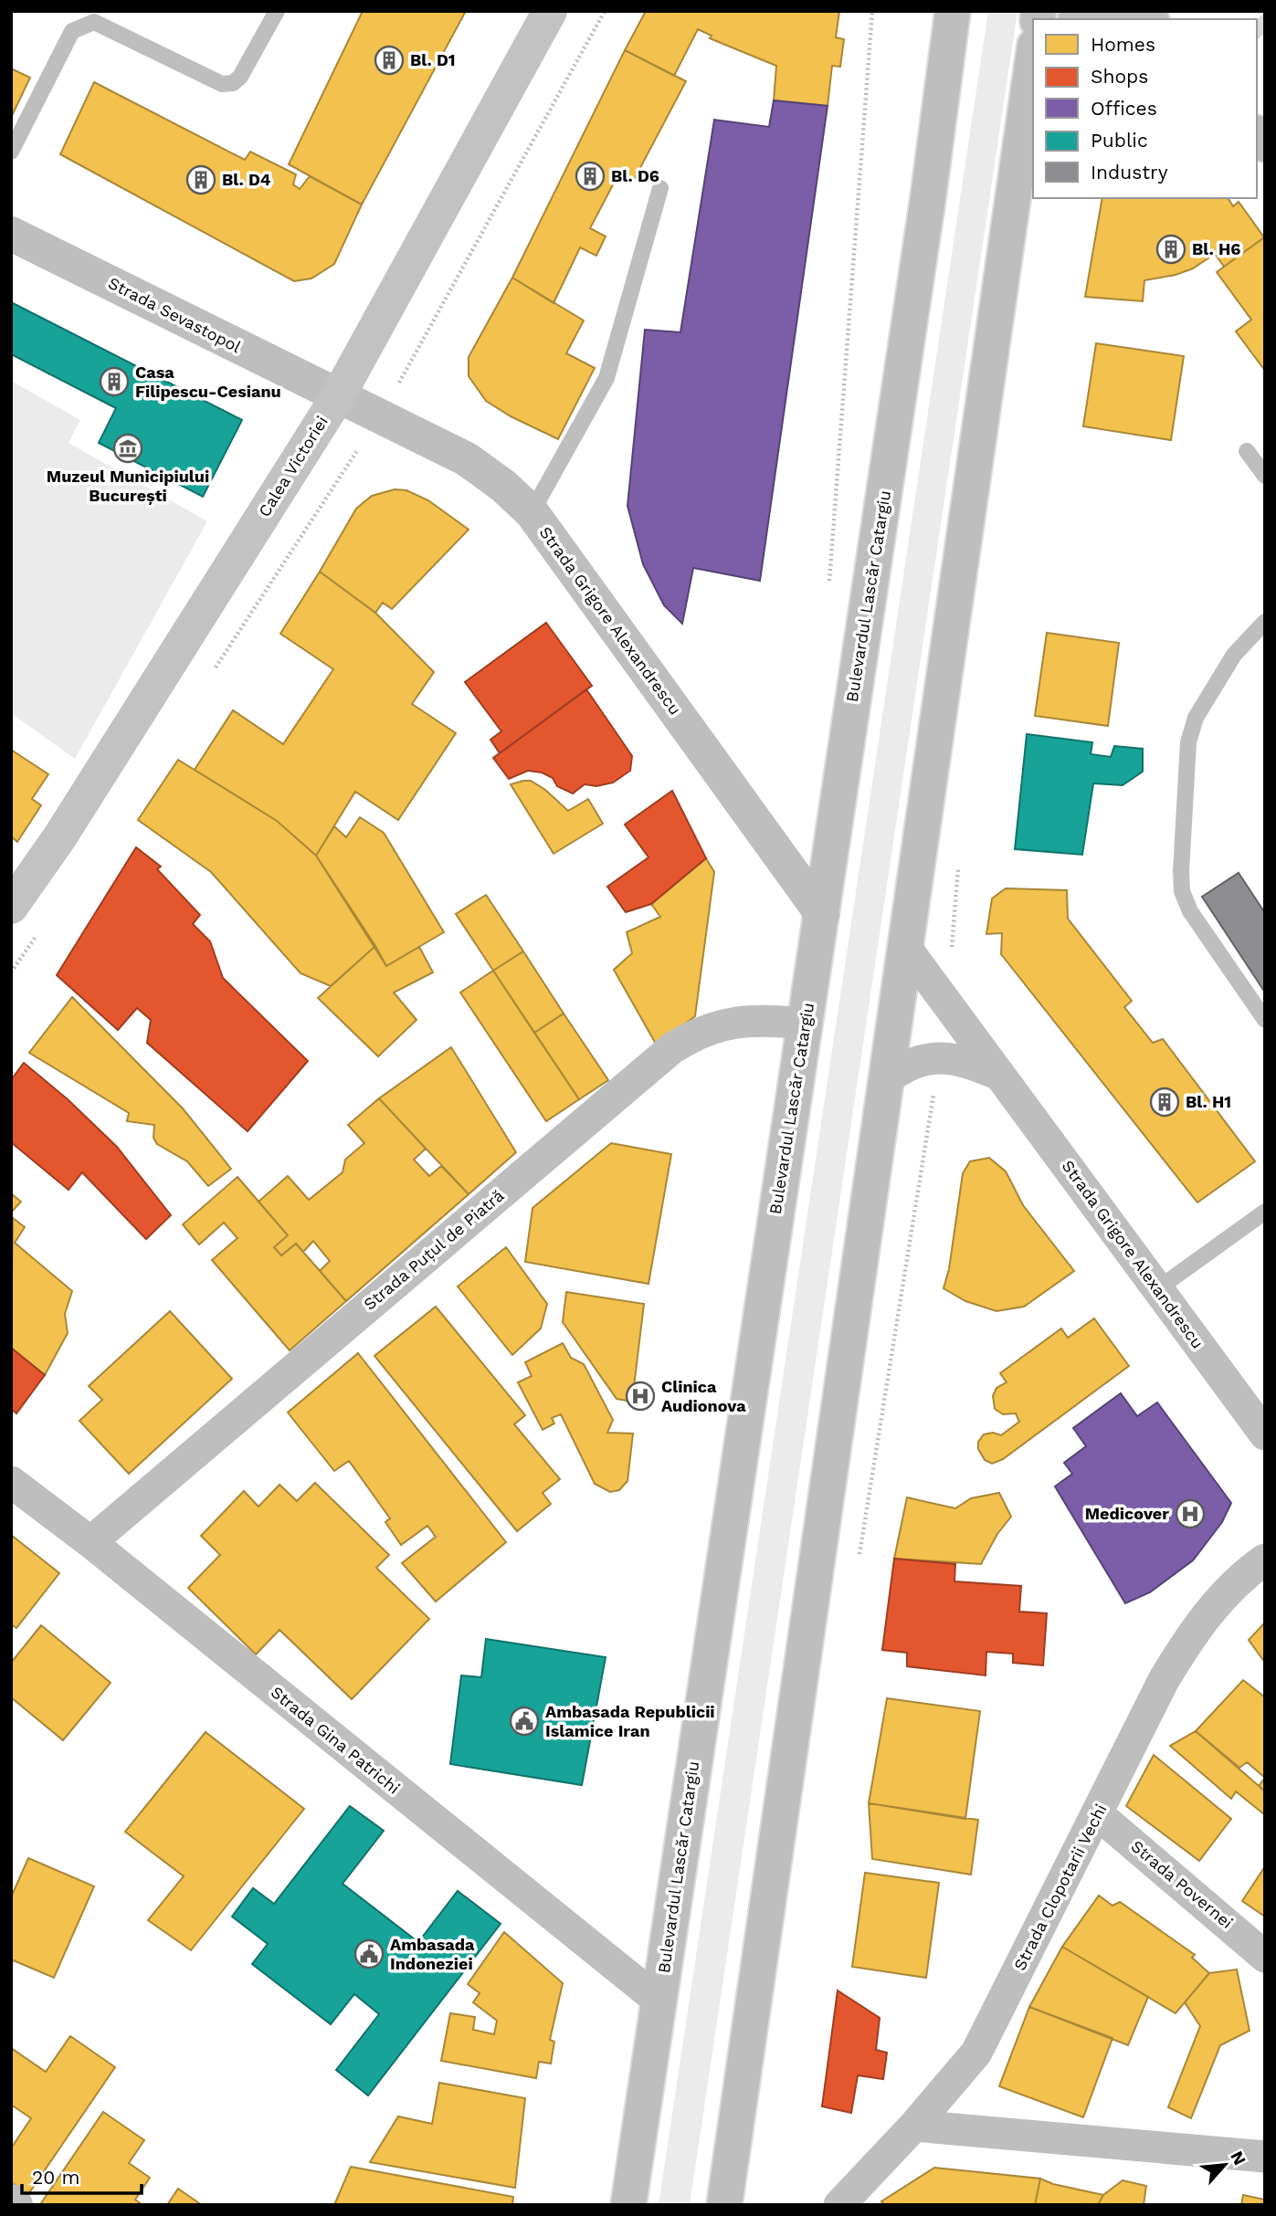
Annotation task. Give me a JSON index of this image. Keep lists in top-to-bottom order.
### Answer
{
  "streets": {
    "main road": [
      "Strada Sevastopol",
      "Calea Victoriei",
      "Bulevardul Lascăr Catargiu",
      "Strada Grigore Alexandrescu"
    ],
    "street": [
      "Strada Puțul de Piatră",
      "Strada Gina Patrichi",
      "Strada Povernei",
      "Strada Clopotarii Vechi"
    ]
  },
  "crossings": [
    ["Strada Sevastopol", "Calea Victoriei"],
    ["Strada Sevastopol", "Strada Grigore Alexandrescu"],
    ["Calea Victoriei", "Strada Grigore Alexandrescu"],
    ["Bulevardul Lascăr Catargiu", "Strada Grigore Alexandrescu"],
    ["Bulevardul Lascăr Catargiu", "Strada Puțul de Piatră"],
    ["Bulevardul Lascăr Catargiu", "Strada Gina Patrichi"],
    ["Strada Puțul de Piatră", "Strada Gina Patrichi"],
    ["Strada Povernei", "Strada Clopotarii Vechi"]
  ],
  "places": {
    "building": [
      "Bl. D1",
      "Bl. D6",
      "Bl. D4",
      "Bl. H6",
      "Casa Filipescu-Cesianu",
      "Bl. H1"
    ],
    "museum": ["Muzeul Municipiului București"],
    "hospital": ["Clinica Audionova", "Medicover"],
    "public building": ["Ambasada Republicii Islamice Iran", "Ambasada Indoneziei"]
  },
  "legend": [
    "Homes",
    "Shops",
    "Offices",
    "Public",
    "Industry"
  ],
  "scale_bar": "20 m",
  "north": "top right"
}
